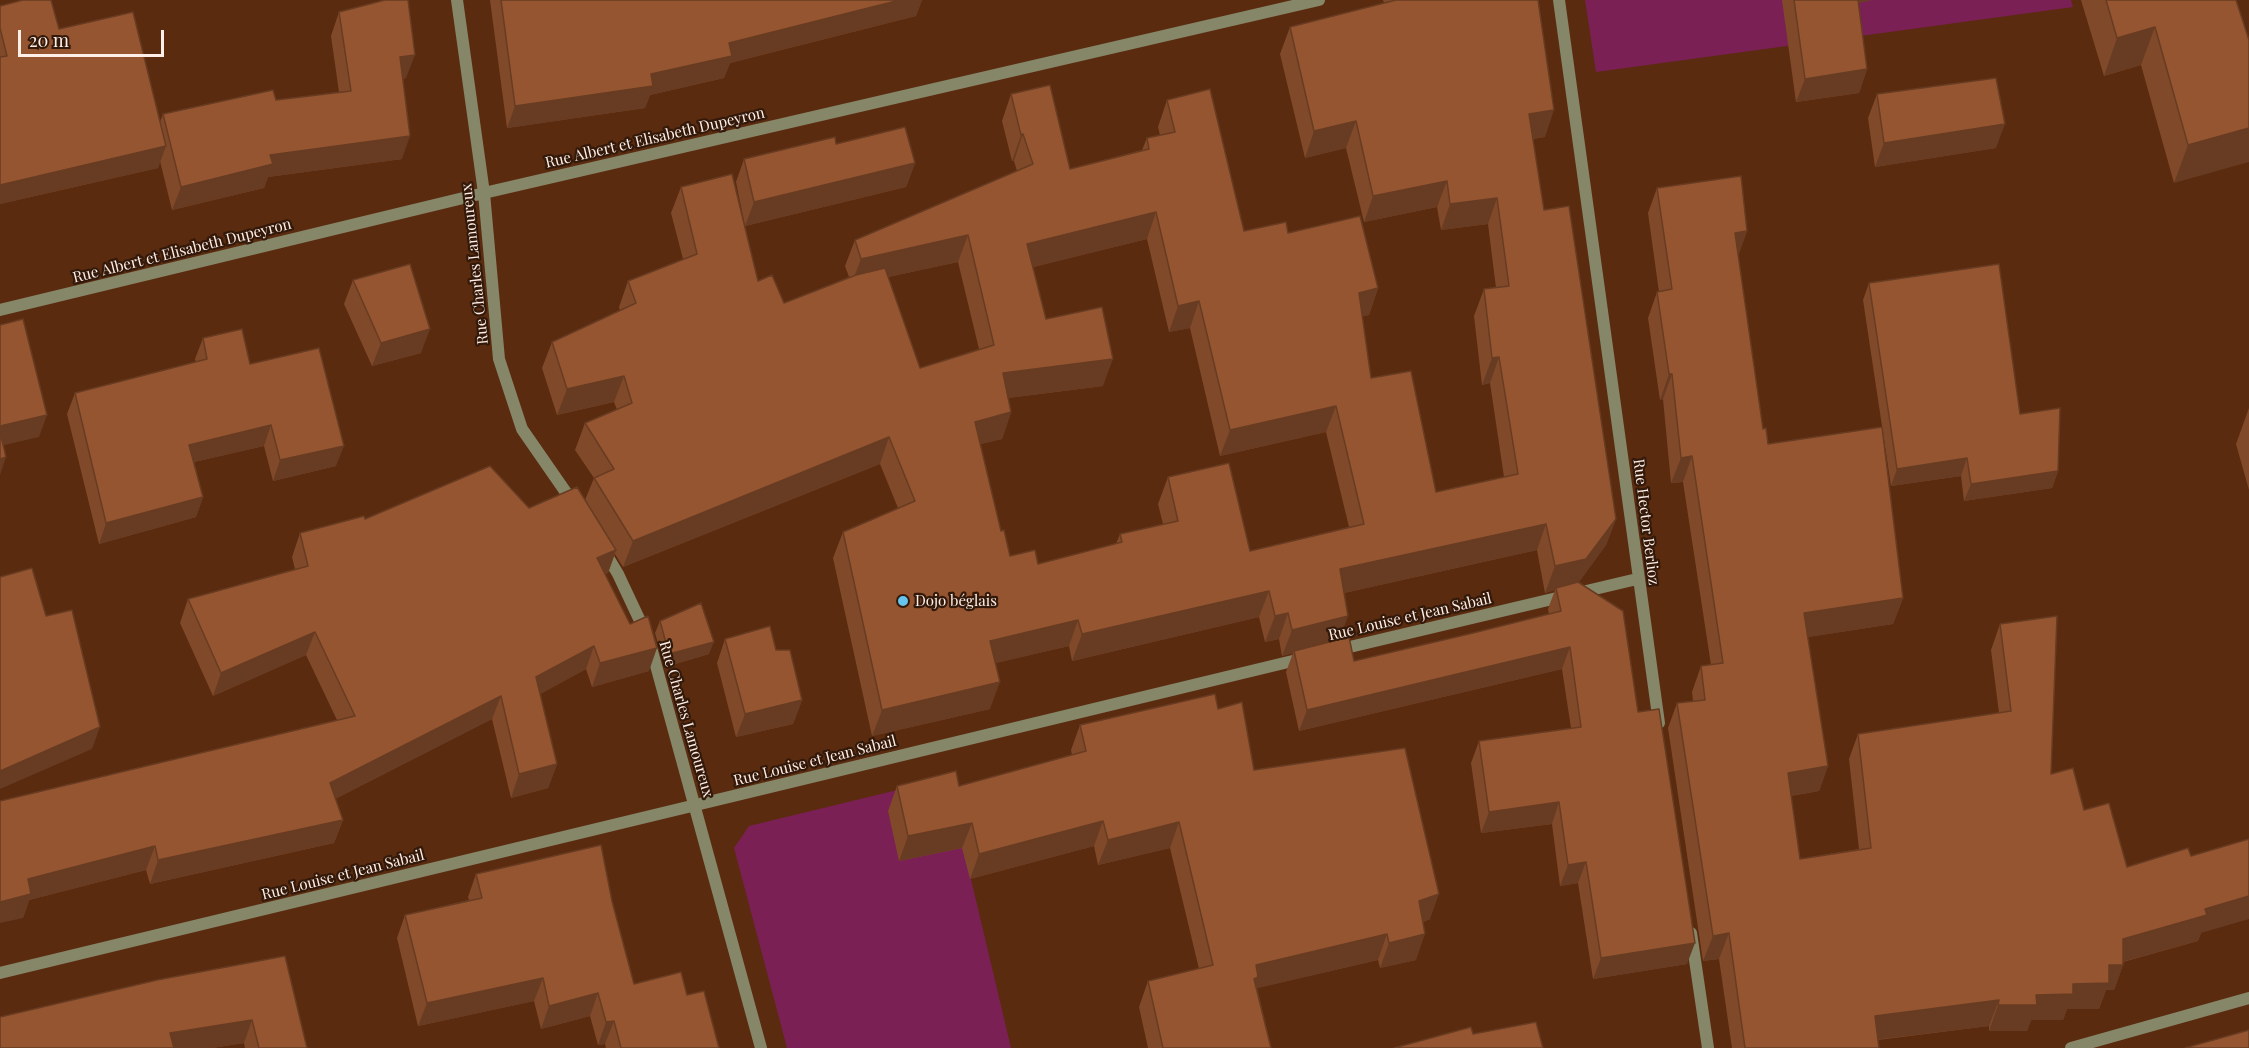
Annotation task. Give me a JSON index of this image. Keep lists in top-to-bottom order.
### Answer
{
  "streets": {
    "street": [
      "Rue Albert et Elisabeth Dupeyron",
      "Rue Charles Lamoureux",
      "Rue Hector Berlioz",
      "Rue Louise et Jean Sabail"
    ]
  },
  "crossings": [
    ["Rue Albert et Elisabeth Dupeyron", "Rue Charles Lamoureux"],
    ["Rue Charles Lamoureux", "Rue Louise et Jean Sabail"],
    ["Rue Hector Berlioz", "Rue Louise et Jean Sabail"]
  ],
  "places": ["Dojo béglais"],
  "scale_bar": "20 m"
}
